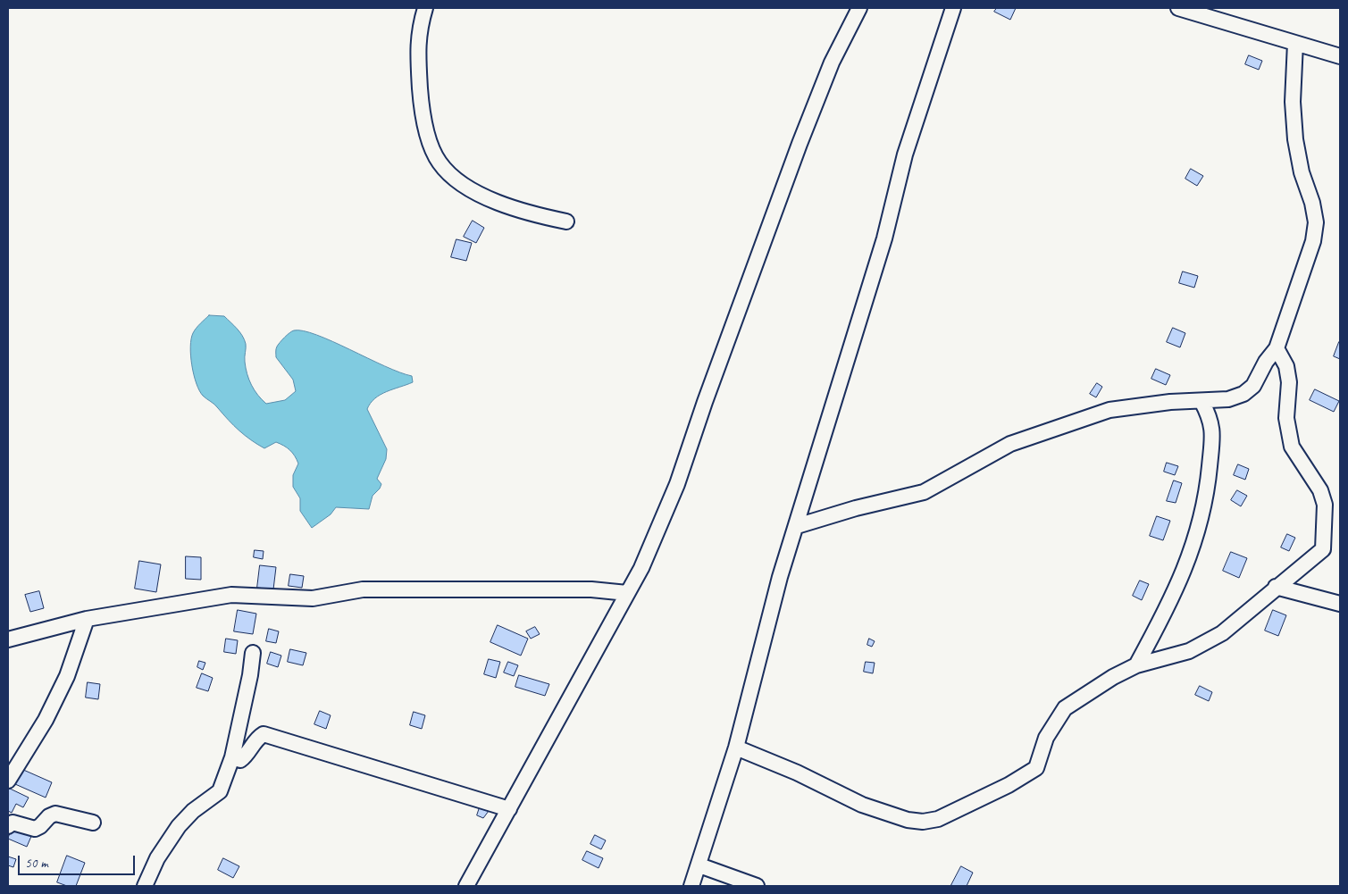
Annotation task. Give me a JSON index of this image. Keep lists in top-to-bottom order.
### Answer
{
  "scale_bar": "50 m"
}
